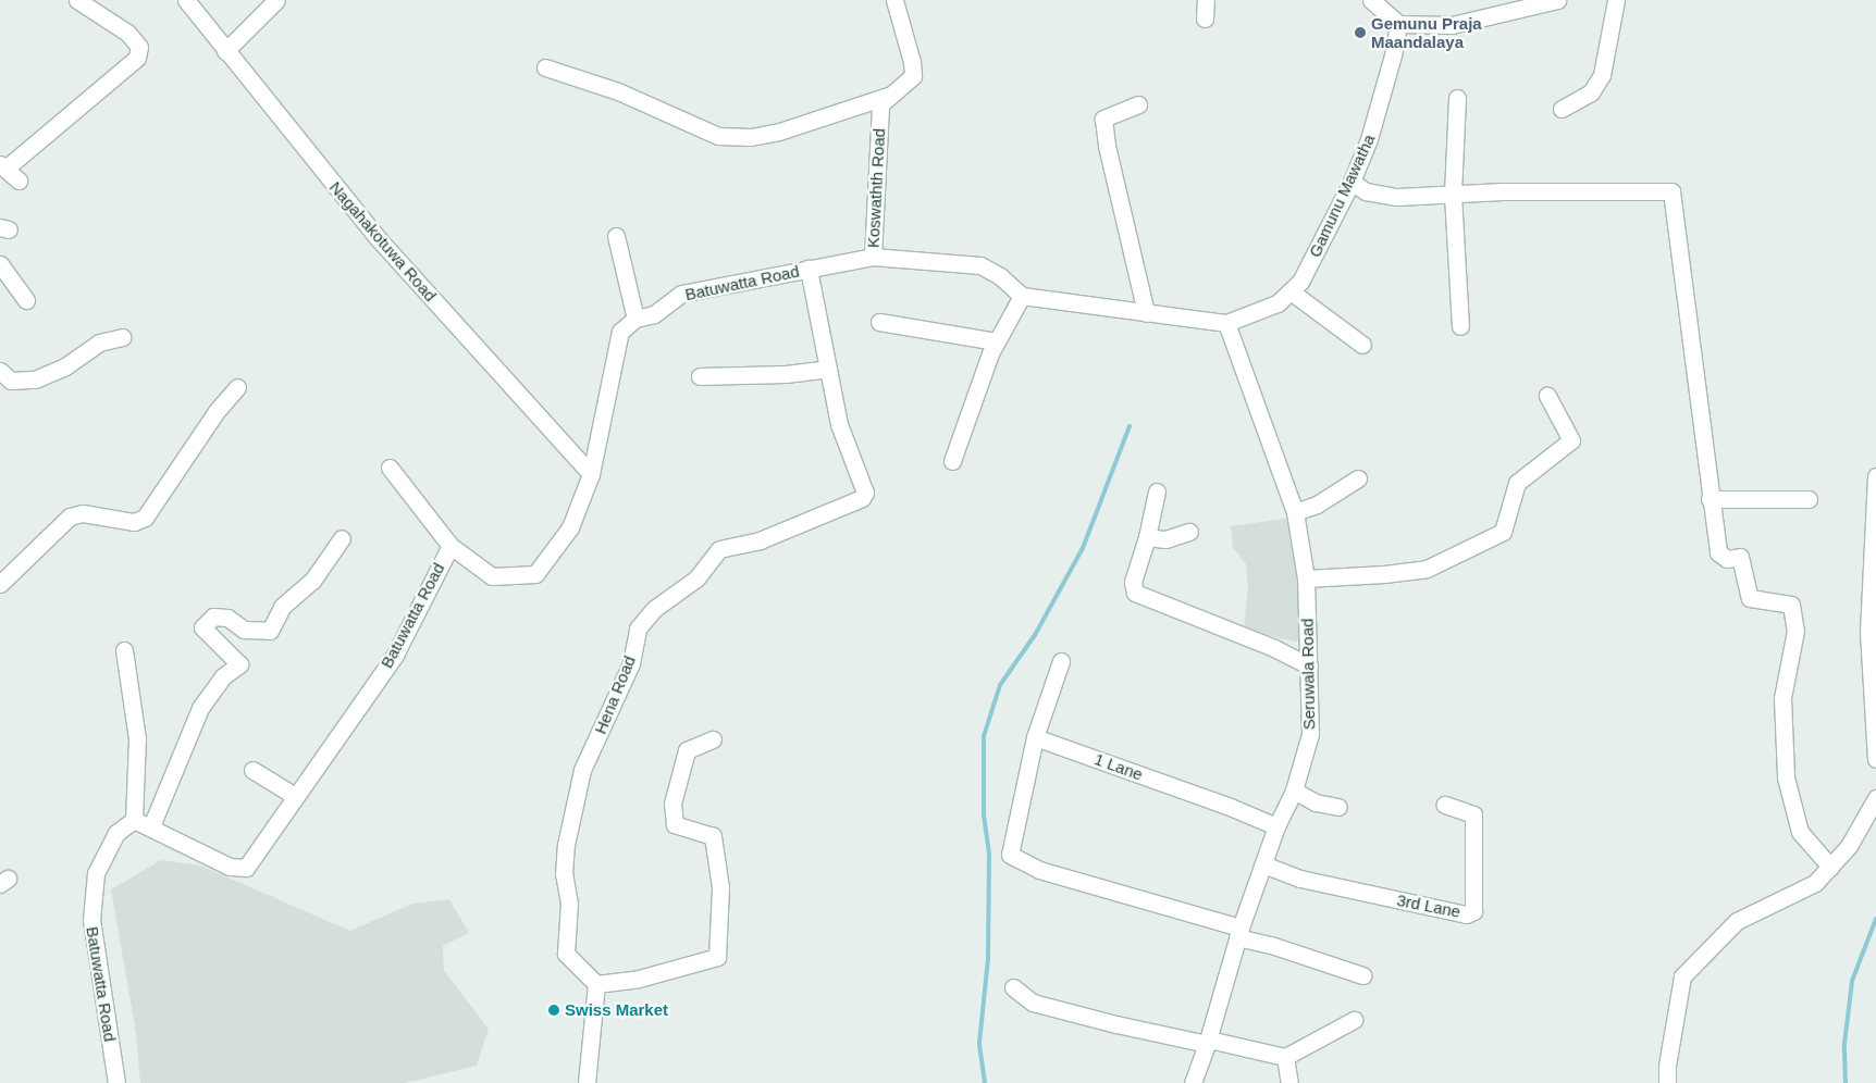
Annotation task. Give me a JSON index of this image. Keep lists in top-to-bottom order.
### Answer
{
  "streets": {
    "street": [
      "Koswathth Road",
      "Gamunu Mawatha",
      "Nagahakotuwa Road",
      "Batuwatta Road",
      "Seruwala Road",
      "Hena Road",
      "1 Lane",
      "3rd Lane"
    ]
  },
  "crossings": [
    ["Koswathth Road", "Batuwatta Road"],
    ["Gamunu Mawatha", "Seruwala Road"],
    ["Nagahakotuwa Road", "Batuwatta Road"],
    ["Batuwatta Road", "Hena Road"],
    ["Seruwala Road", "1 Lane"],
    ["Seruwala Road", "3rd Lane"]
  ],
  "places": ["Gemunu Praja Maandalaya", "Swiss Market"]
}
